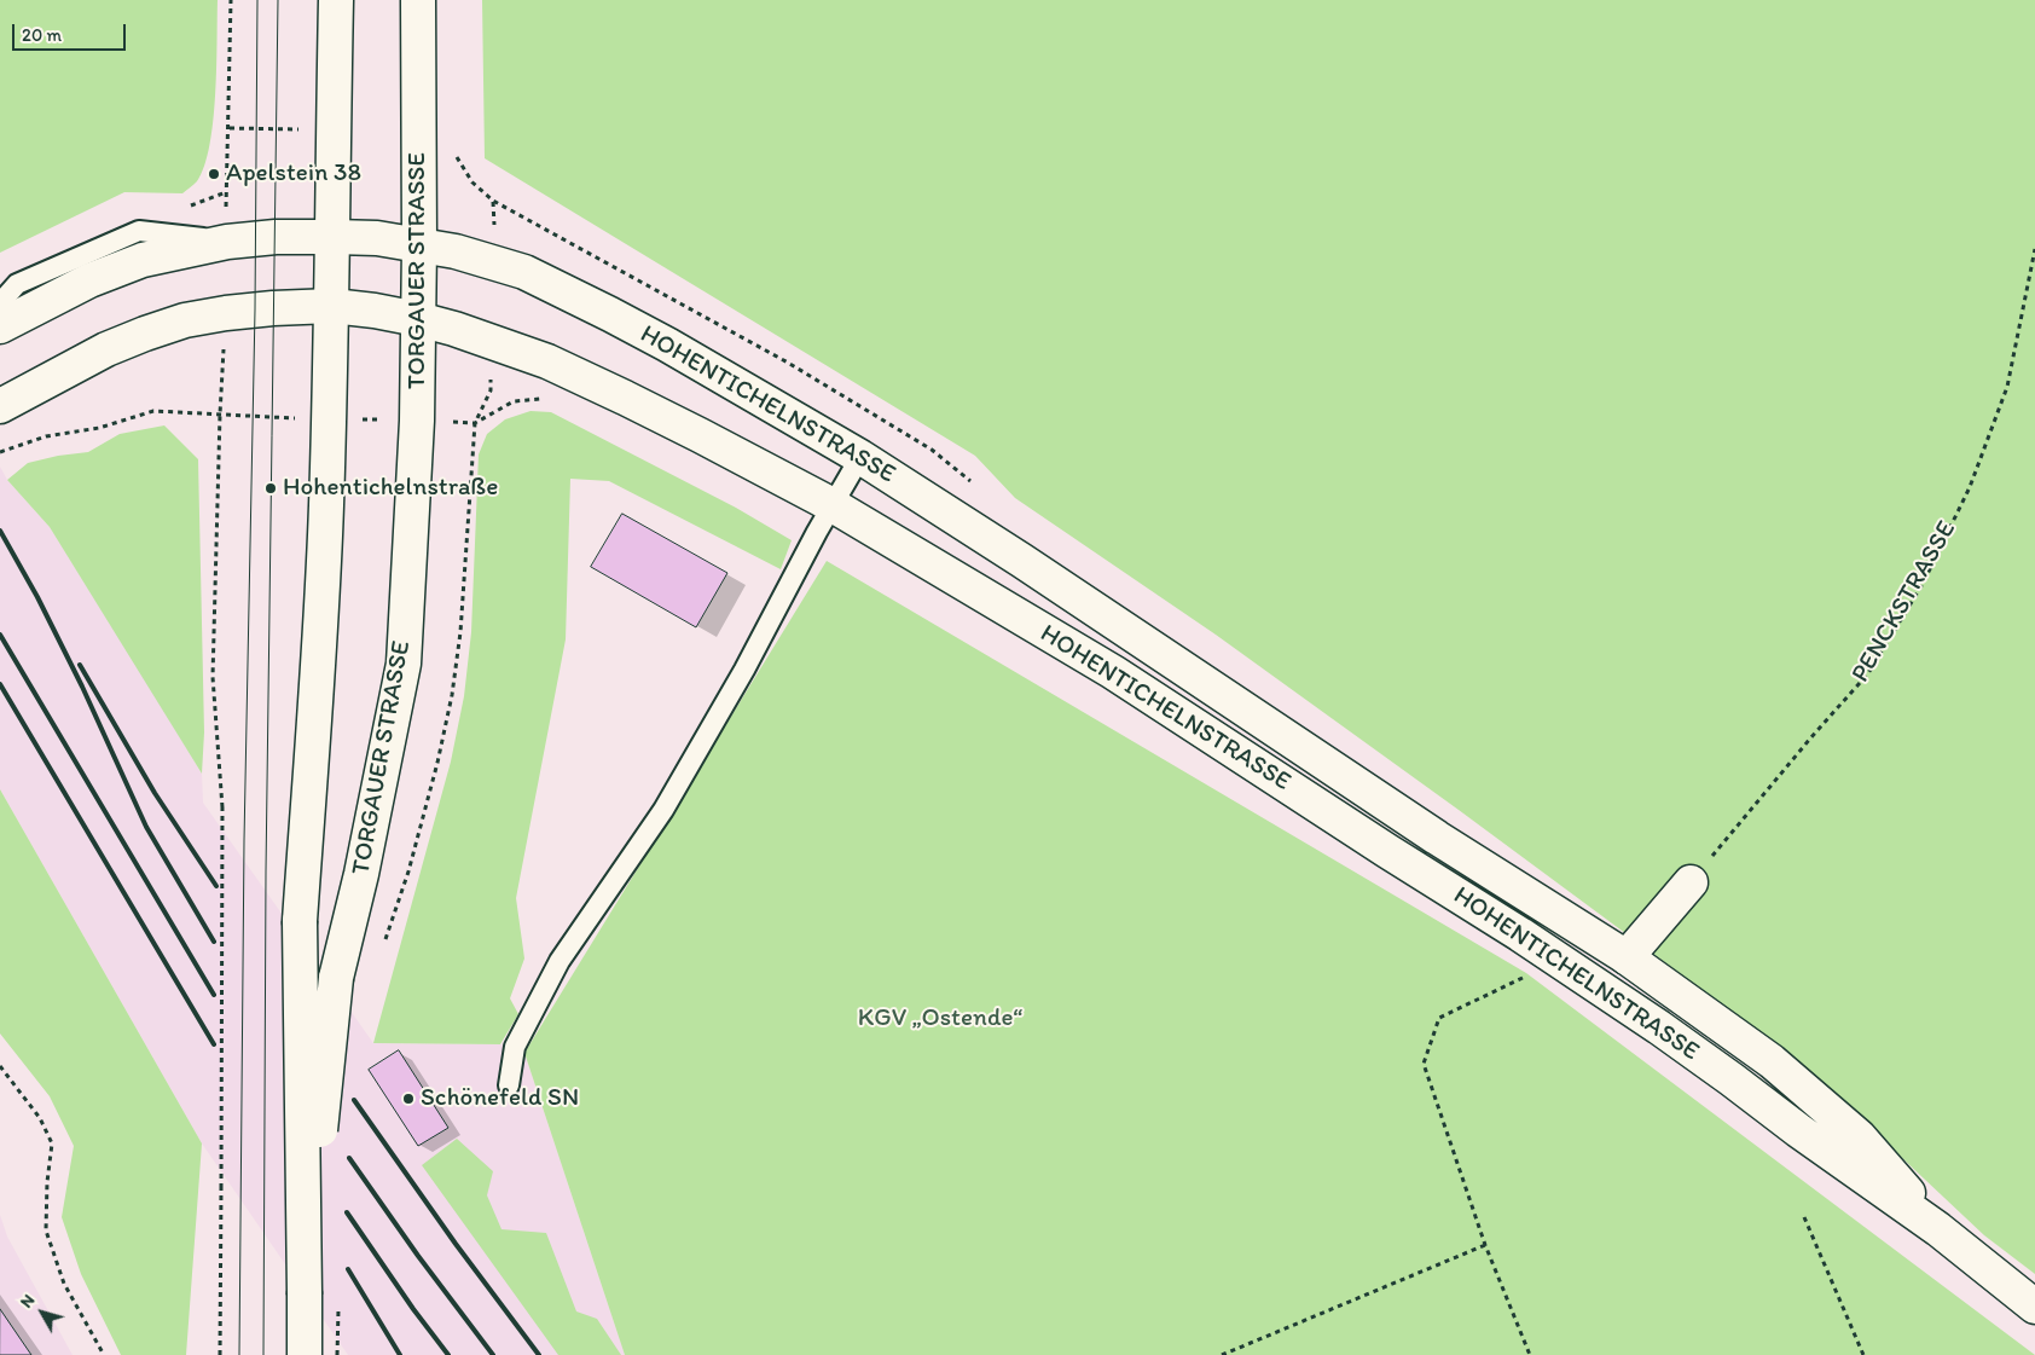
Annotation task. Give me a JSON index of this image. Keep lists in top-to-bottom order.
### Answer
{
  "streets": {
    "main road": ["TORGAUER STRASSE", "HOHENTICHELNSTRASSE"],
    "path": ["PENCKSTRASSE"]
  },
  "crossings": [
    ["TORGAUER STRASSE", "HOHENTICHELNSTRASSE"]
  ],
  "parks": ["KGV „Ostende“"],
  "places": ["Apelstein 38", "Hohentichelnstraße", "Schönefeld SN"],
  "scale_bar": "20 m",
  "north": "top left"
}
